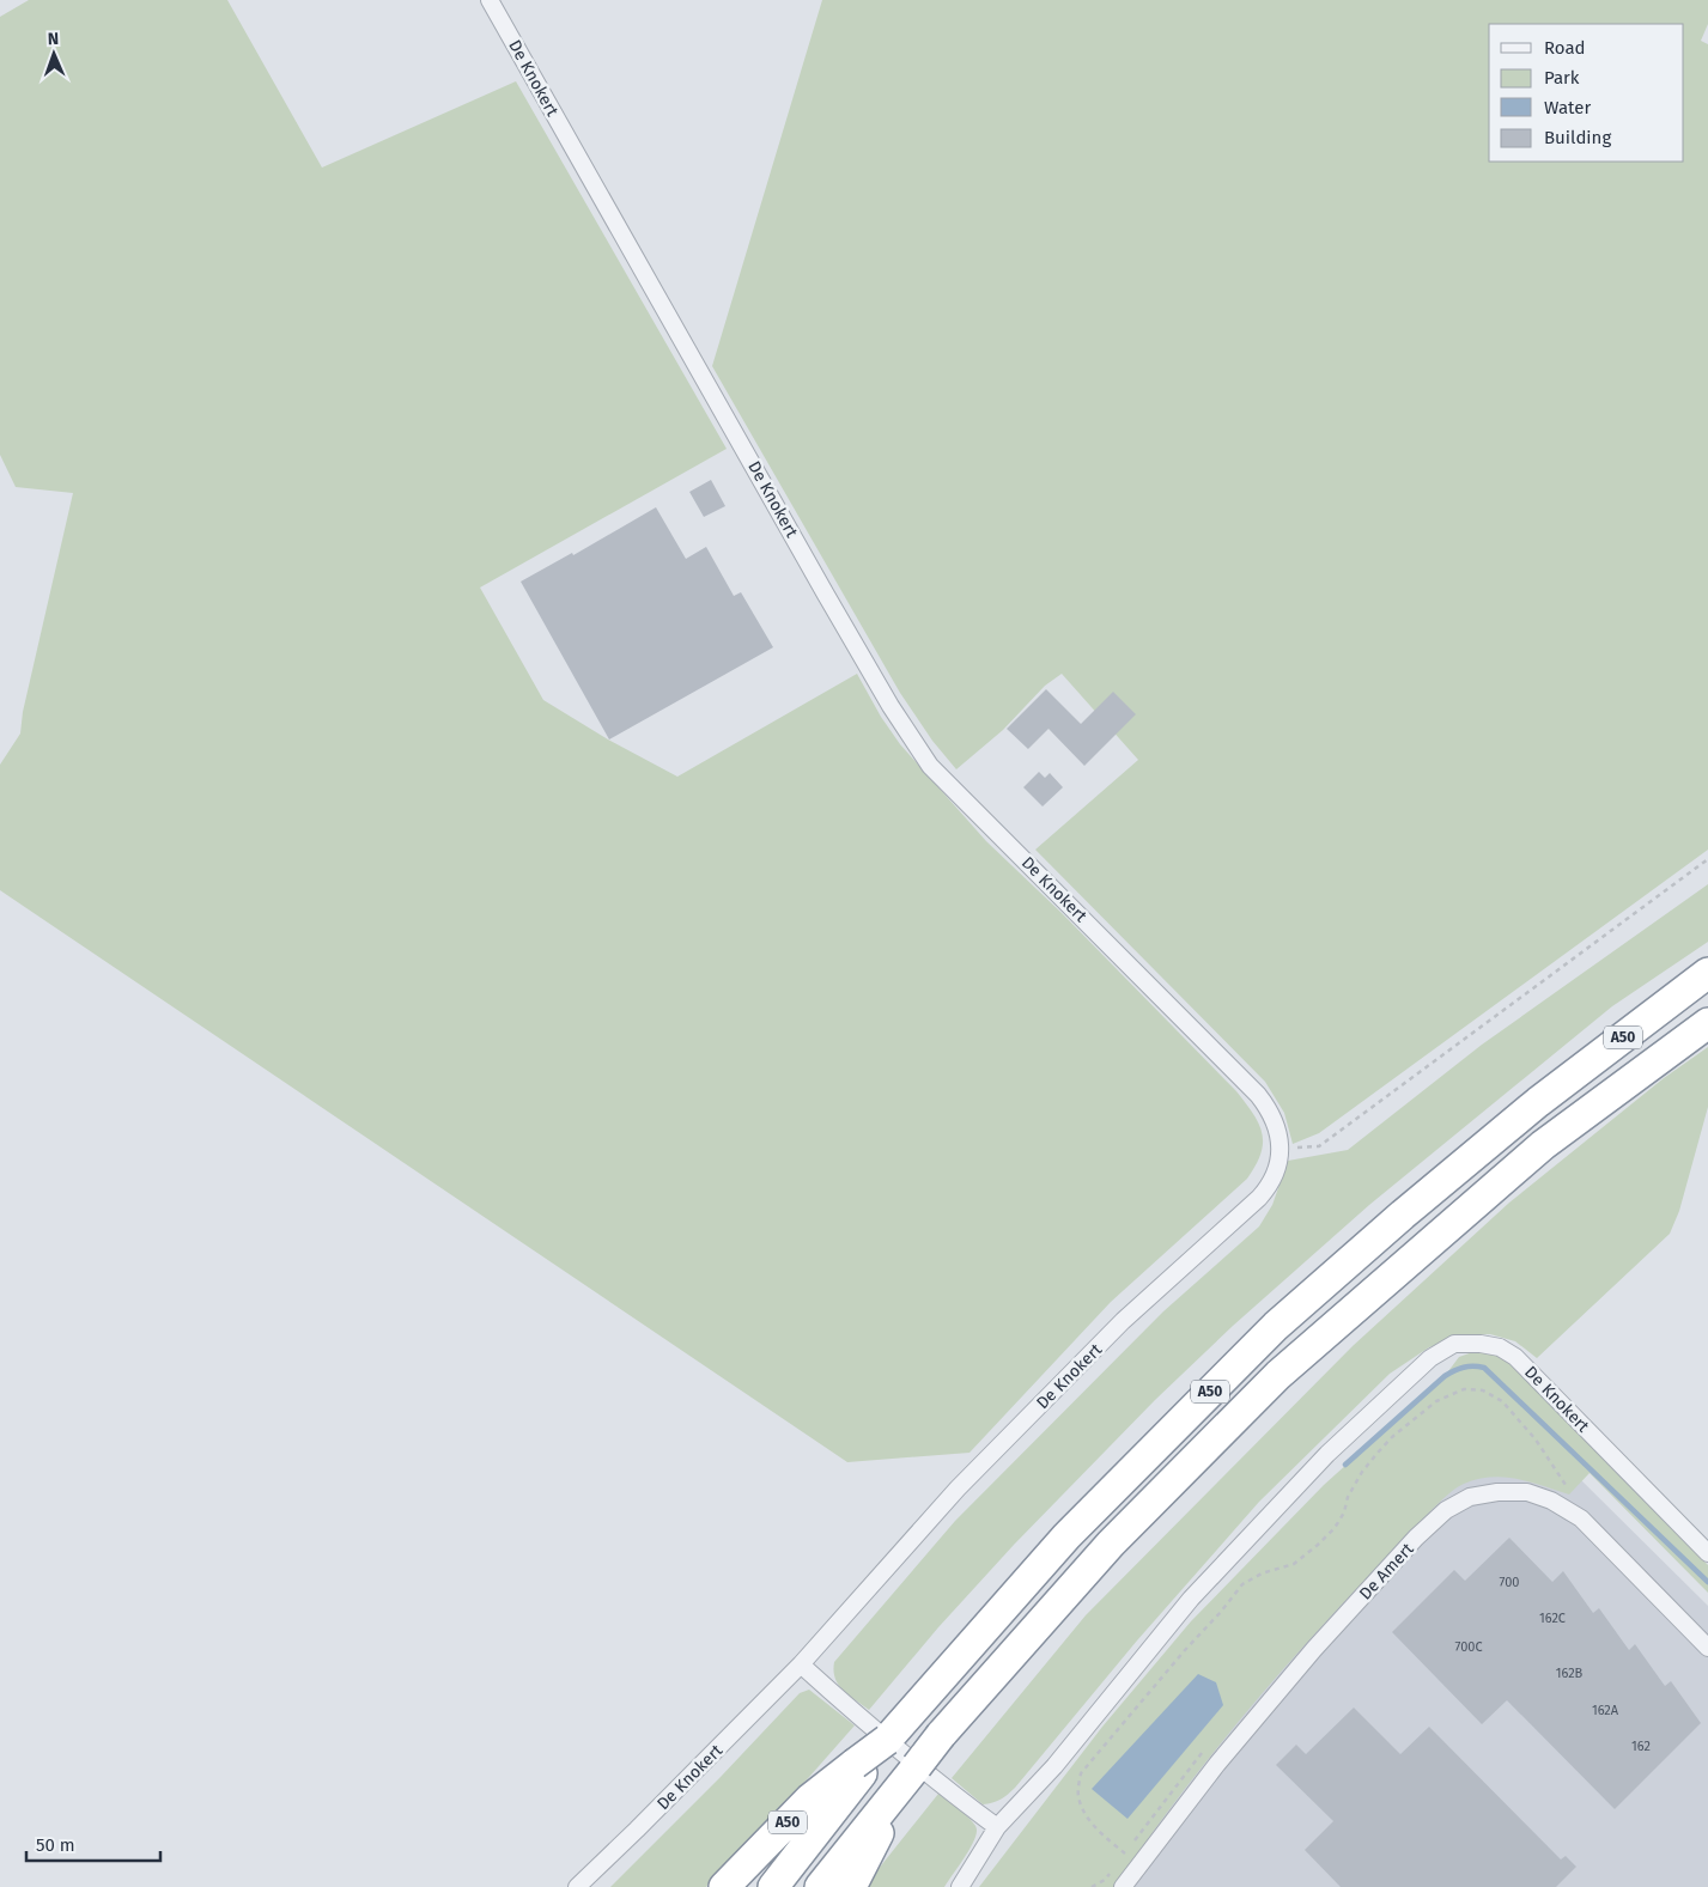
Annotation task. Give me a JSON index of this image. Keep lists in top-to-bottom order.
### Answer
{
  "streets": {
    "highway": ["A50"],
    "street": ["De Knokert", "De Amert"]
  },
  "house_numbers": [
    "700",
    "162C",
    "700C",
    "162B",
    "162A",
    "162"
  ],
  "legend": [
    "Road",
    "Park",
    "Water",
    "Building"
  ],
  "scale_bar": "50 m",
  "north": "top"
}
